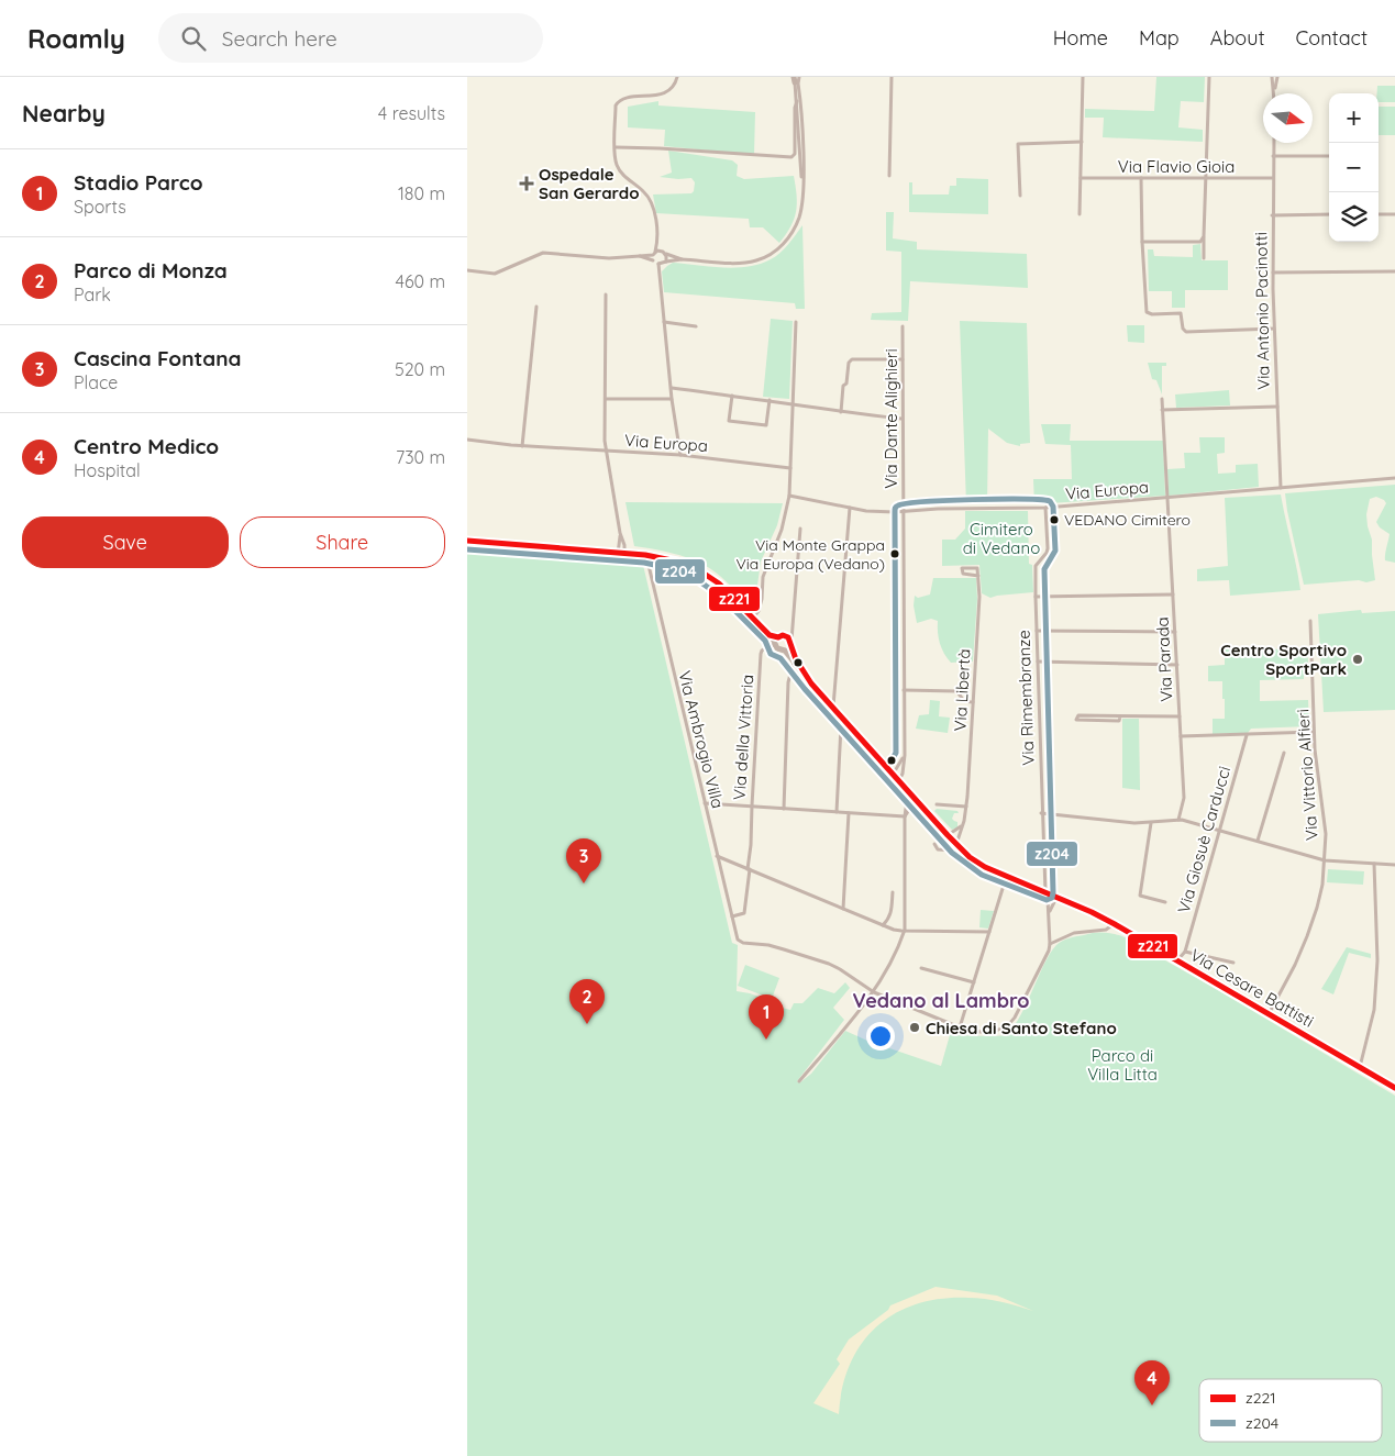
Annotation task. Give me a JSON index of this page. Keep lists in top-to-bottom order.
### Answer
{
  "streets": {
    "main road": ["Via Cesare Battisti"],
    "street": [
      "Via Flavio Gioia",
      "Via Antonio Pacinotti",
      "Via Dante Alighieri",
      "Via Europa",
      "Via Parada",
      "Via Libertà",
      "Via Rimembranze",
      "Via della Vittoria",
      "Via Ambrogio Villa",
      "Via Vittorio Alfieri",
      "Via Giosuè Carducci"
    ]
  },
  "crossings": [
    ["Via Flavio Gioia", "Via Antonio Pacinotti"],
    ["Via Antonio Pacinotti", "Via Europa"],
    ["Via Dante Alighieri", "Via Europa"],
    ["Via Dante Alighieri", "Via Cesare Battisti"],
    ["Via Europa", "Via Parada"],
    ["Via Europa", "Via Rimembranze"],
    ["Via Libertà", "Via Cesare Battisti"],
    ["Via Rimembranze", "Via Cesare Battisti"],
    ["Via della Vittoria", "Via Ambrogio Villa"],
    ["Via della Vittoria", "Via Cesare Battisti"],
    ["Via Ambrogio Villa", "Via Cesare Battisti"],
    ["Via Vittorio Alfieri", "Via Cesare Battisti"],
    ["Via Giosuè Carducci", "Via Cesare Battisti"]
  ],
  "districts": ["Vedano al Lambro"],
  "parks": ["Cimitero di Vedano", "Parco di Villa Litta"],
  "places": {
    "health": ["Ospedale San Gerardo"],
    "other": [
      "VEDANO Cimitero",
      "Via Monte Grappa Via Europa (Vedano)",
      "Centro Sportivo SportPark",
      "Chiesa di Santo Stefano"
    ]
  },
  "lines": ["transit line z204", "transit line z221"],
  "legend": ["z221", "z204"],
  "north": "right",
  "page": {
    "header": "Roamly",
    "search": "Search here",
    "nav": [
      "Home",
      "Map",
      "About",
      "Contact"
    ],
    "heading": ["Nearby", "4 results"],
    "map_buttons": ["+", "−"],
    "list": [
      {
        "mark": "1",
        "name": "Stadio Parco",
        "note": "Sports",
        "value": "180 m"
      },
      {
        "mark": "2",
        "name": "Parco di Monza",
        "note": "Park",
        "value": "460 m"
      },
      {
        "mark": "3",
        "name": "Cascina Fontana",
        "note": "Place",
        "value": "520 m"
      },
      {
        "mark": "4",
        "name": "Centro Medico",
        "note": "Hospital",
        "value": "730 m"
      }
    ],
    "buttons": ["Save", "Share"],
    "pins": [
      "3",
      "2",
      "1",
      "4"
    ]
  }
}
